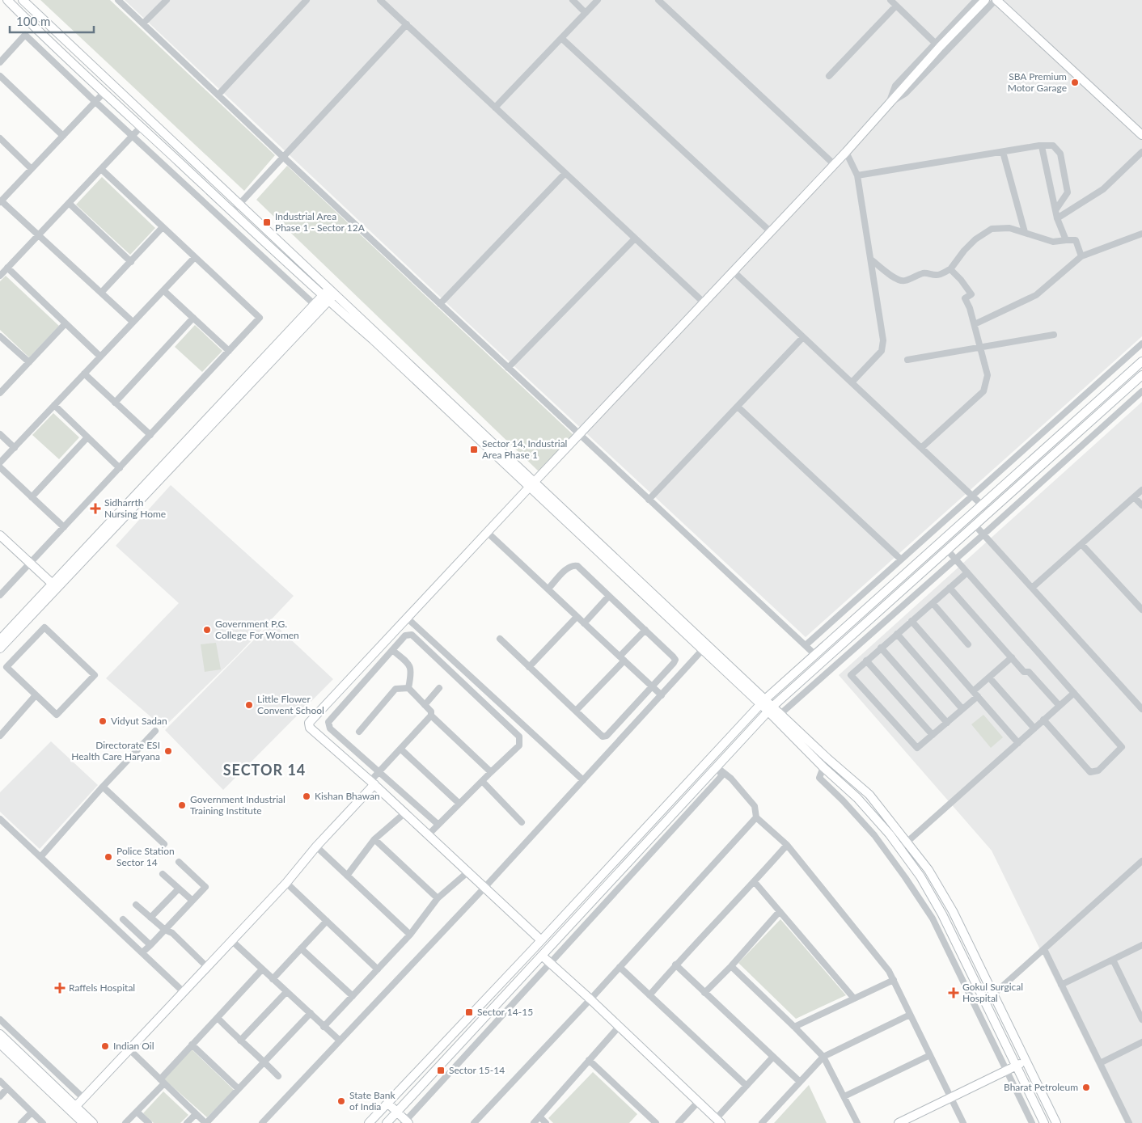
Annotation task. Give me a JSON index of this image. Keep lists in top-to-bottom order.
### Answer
{
  "districts": ["SECTOR 14"],
  "places": {
    "other": [
      "SBA Premium Motor Garage",
      "Government P.G. College For Women",
      "Little Flower Convent School",
      "Vidyut Sadan",
      "Directorate ESI Health Care Haryana",
      "Kishan Bhawan",
      "Government Industrial Training Institute",
      "Police Station Sector 14",
      "Indian Oil",
      "Bharat Petroleum",
      "State Bank of India"
    ],
    "transit": [
      "Industrial Area Phase 1 - Sector 12A",
      "Sector 14, Industrial Area Phase 1",
      "Sector 14-15",
      "Sector 15-14"
    ],
    "health": ["Sidharrth Nursing Home", "Raffels Hospital", "Gokul Surgical Hospital"]
  },
  "scale_bar": "100 m"
}
